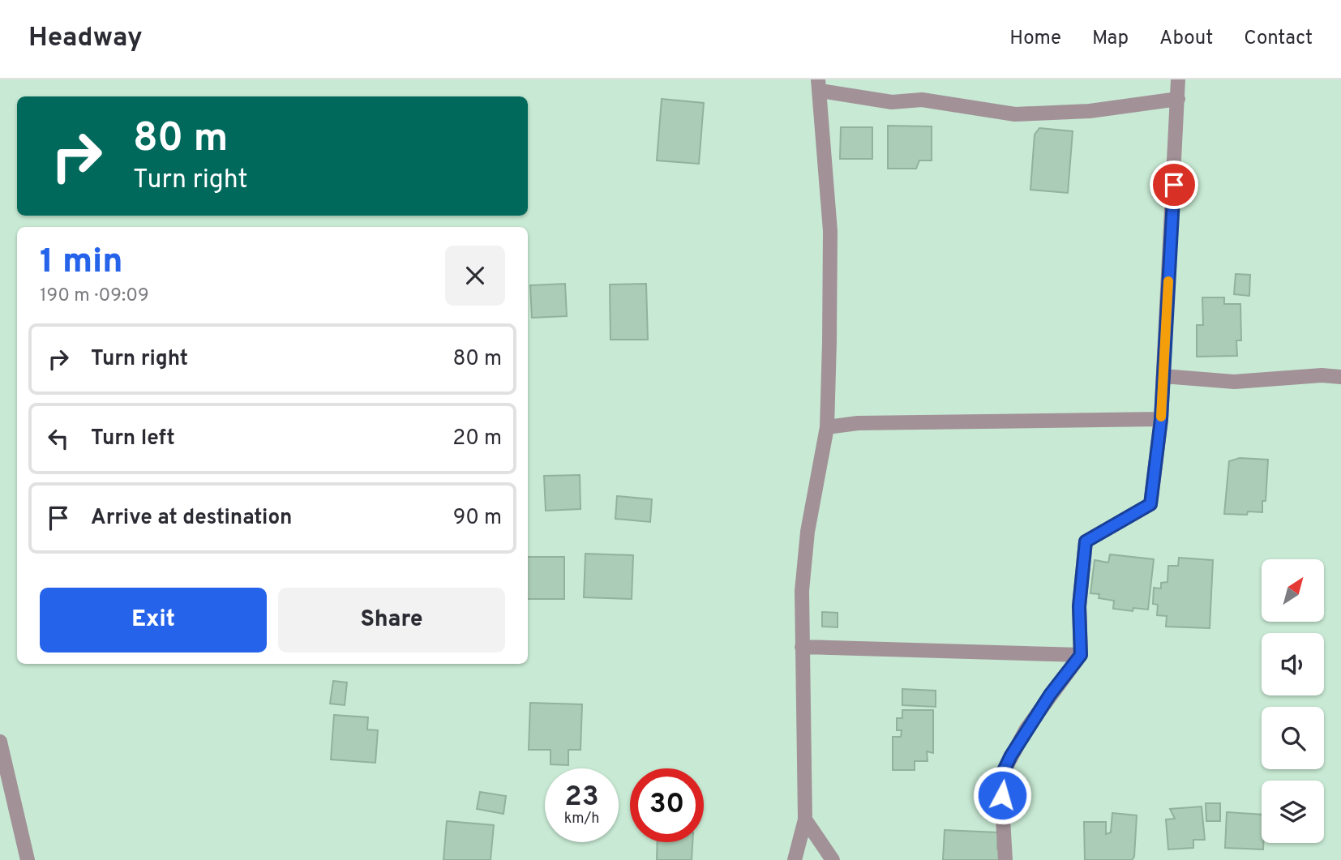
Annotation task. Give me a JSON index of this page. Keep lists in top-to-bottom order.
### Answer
{
  "north": "top right",
  "page": {
    "header": "Headway",
    "nav": [
      "Home",
      "Map",
      "About",
      "Contact"
    ],
    "turn": ["80 m", "Turn right"],
    "heading": ["1 min", "190 m · 09:09"],
    "list": [
      {
        "name": "Turn right",
        "value": "80 m"
      },
      {
        "name": "Turn left",
        "value": "20 m"
      },
      {
        "name": "Arrive at destination",
        "value": "90 m"
      }
    ],
    "buttons": ["Exit", "Share"],
    "speed": "23 km/h",
    "limit": "30"
  }
}
